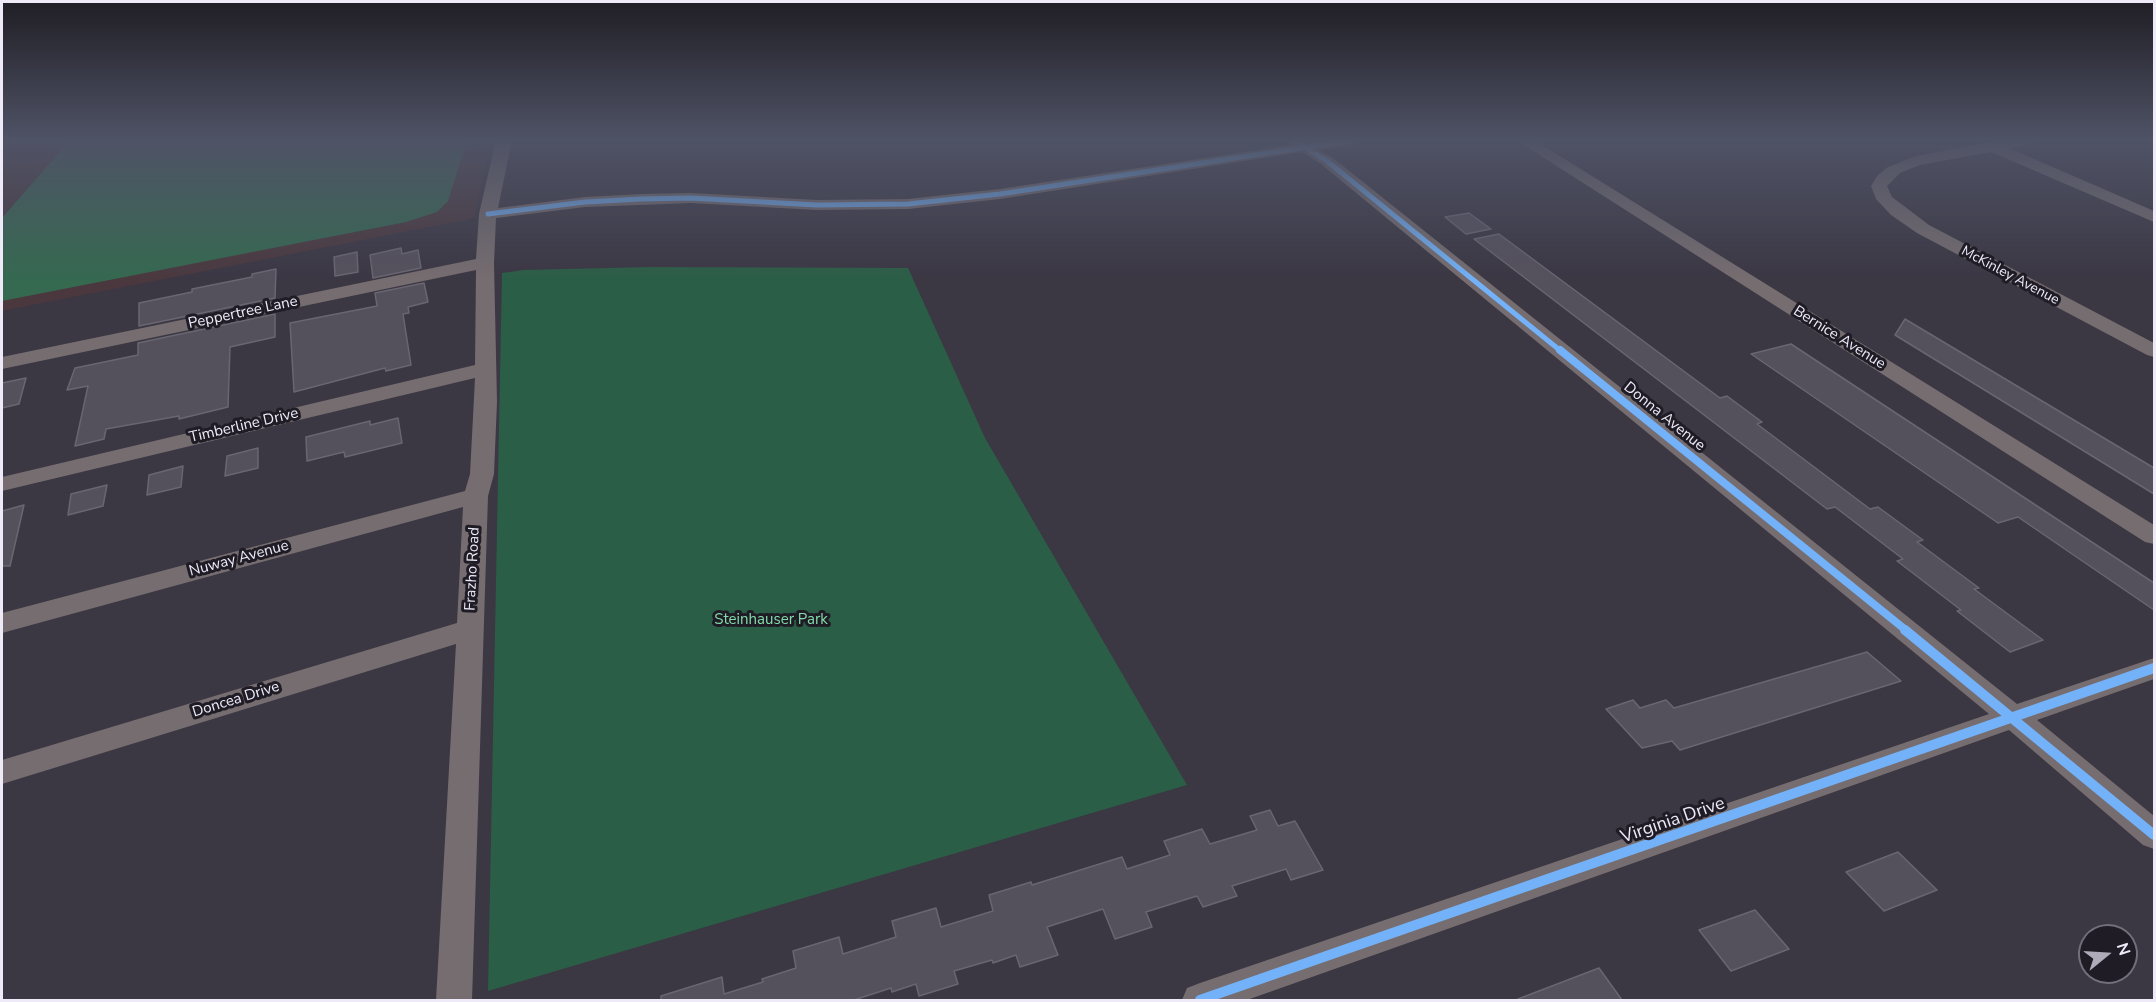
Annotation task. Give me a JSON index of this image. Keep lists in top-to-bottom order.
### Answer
{
  "streets": {
    "street": [
      "McKinley Avenue",
      "Peppertree Lane",
      "Bernice Avenue",
      "Donna Avenue",
      "Timberline Drive",
      "Nuway Avenue",
      "Frazho Road",
      "Doncea Drive",
      "Virginia Drive"
    ]
  },
  "crossings": [
    ["Peppertree Lane", "Frazho Road"],
    ["Donna Avenue", "Virginia Drive"],
    ["Timberline Drive", "Frazho Road"],
    ["Nuway Avenue", "Frazho Road"],
    ["Frazho Road", "Doncea Drive"]
  ],
  "parks": ["Steinhauser Park"],
  "north": "right"
}
